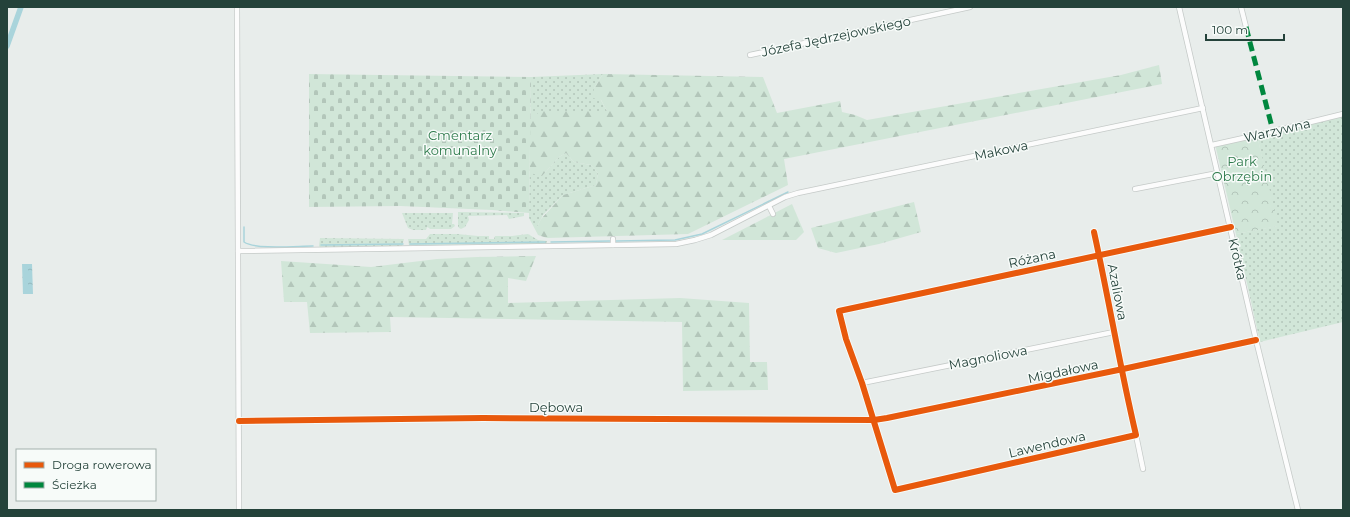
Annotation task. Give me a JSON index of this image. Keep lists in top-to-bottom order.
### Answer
{
  "streets": {
    "street": [
      "Józefa Jędrzejowskiego",
      "Warzywna",
      "Makowa",
      "Różana",
      "Krótka",
      "Azaliowa",
      "Magnoliowa",
      "Migdałowa",
      "Dębowa",
      "Lawendowa"
    ]
  },
  "crossings": [
    ["Warzywna", "Krótka"],
    ["Makowa", "Krótka"],
    ["Różana", "Krótka"],
    ["Różana", "Azaliowa"],
    ["Różana", "Magnoliowa"],
    ["Krótka", "Migdałowa"],
    ["Azaliowa", "Magnoliowa"],
    ["Azaliowa", "Migdałowa"],
    ["Migdałowa", "Dębowa"],
    ["Migdałowa", "Lawendowa"],
    ["Dębowa", "Lawendowa"]
  ],
  "parks": ["Cmentarz komunalny", "Park Obrzębin"],
  "legend": ["Droga rowerowa", "Ścieżka"],
  "scale_bar": "100 m"
}
